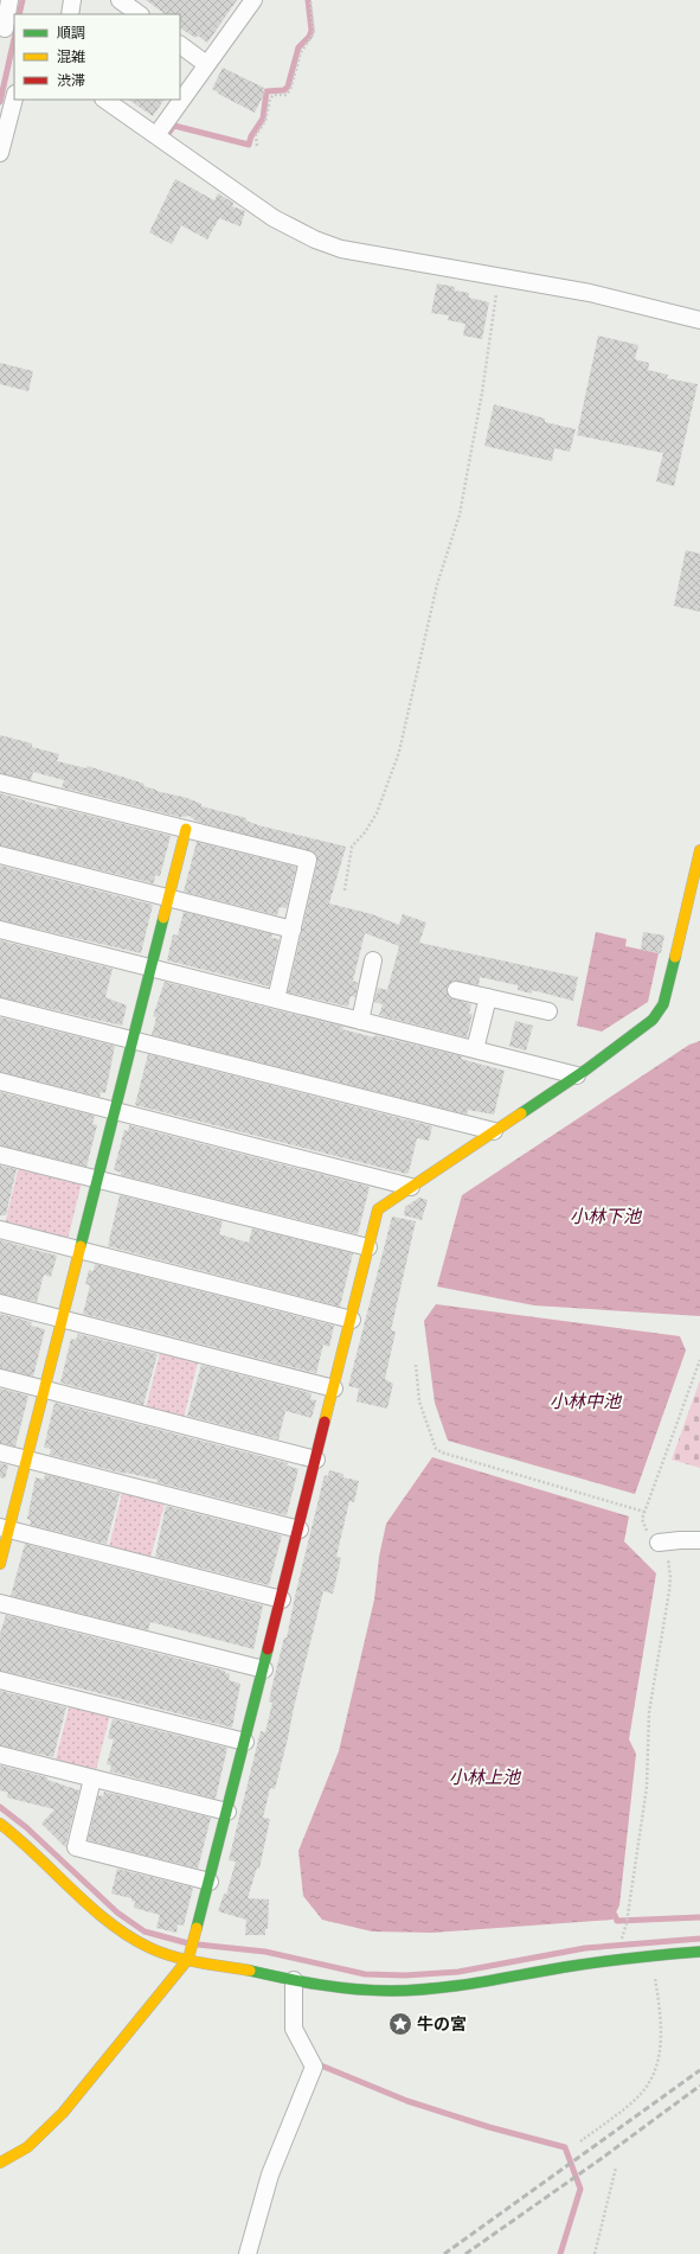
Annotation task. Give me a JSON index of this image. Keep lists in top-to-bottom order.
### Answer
{
  "water": ["小林下池", "小林中池", "小林上池"],
  "places": {
    "place": ["牛の宮"]
  },
  "legend": ["順調", "混雑", "渋滞"]
}
